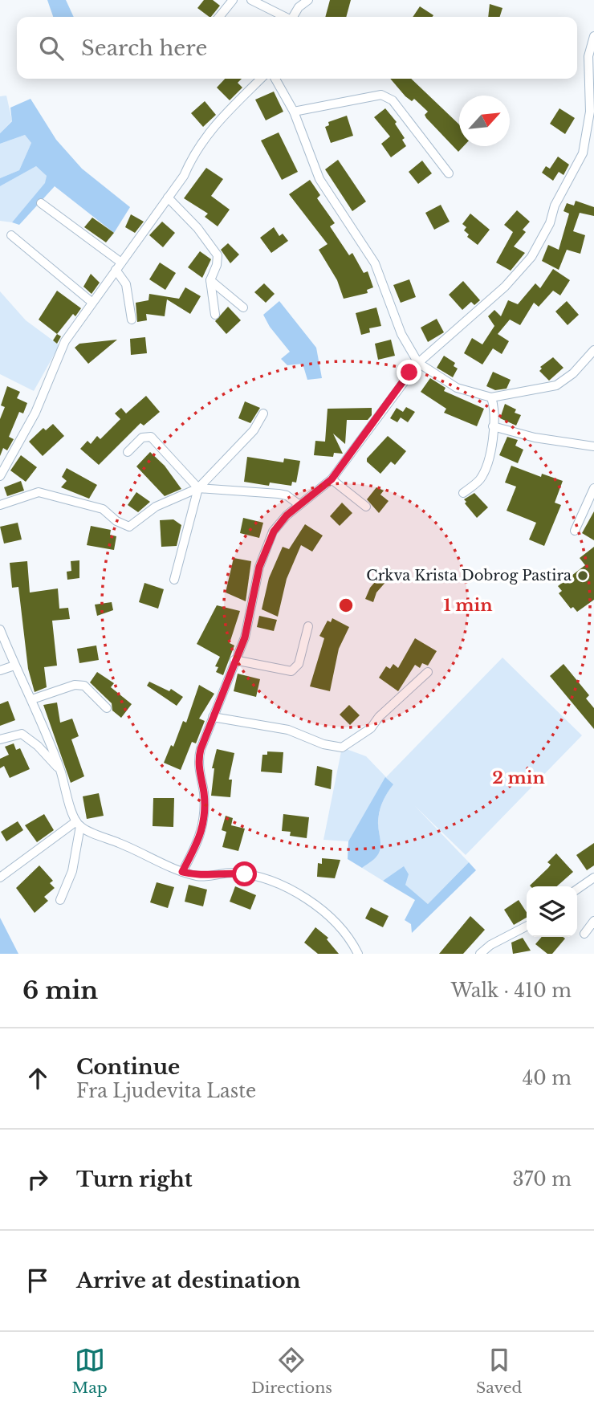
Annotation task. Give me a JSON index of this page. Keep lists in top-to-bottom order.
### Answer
{
  "places": ["Crkva Krista Dobrog Pastira"],
  "north": "top right",
  "page": {
    "search": "Search here",
    "heading": ["6 min", "Walk · 410 m"],
    "list": [
      ["Continue", "Fra Ljudevita Laste", "40 m"],
      ["Turn right", "370 m"],
      "Arrive at destination"
    ],
    "nav": ["Map", "Directions", "Saved"]
  },
  "rings": ["1 min", "2 min"]
}
